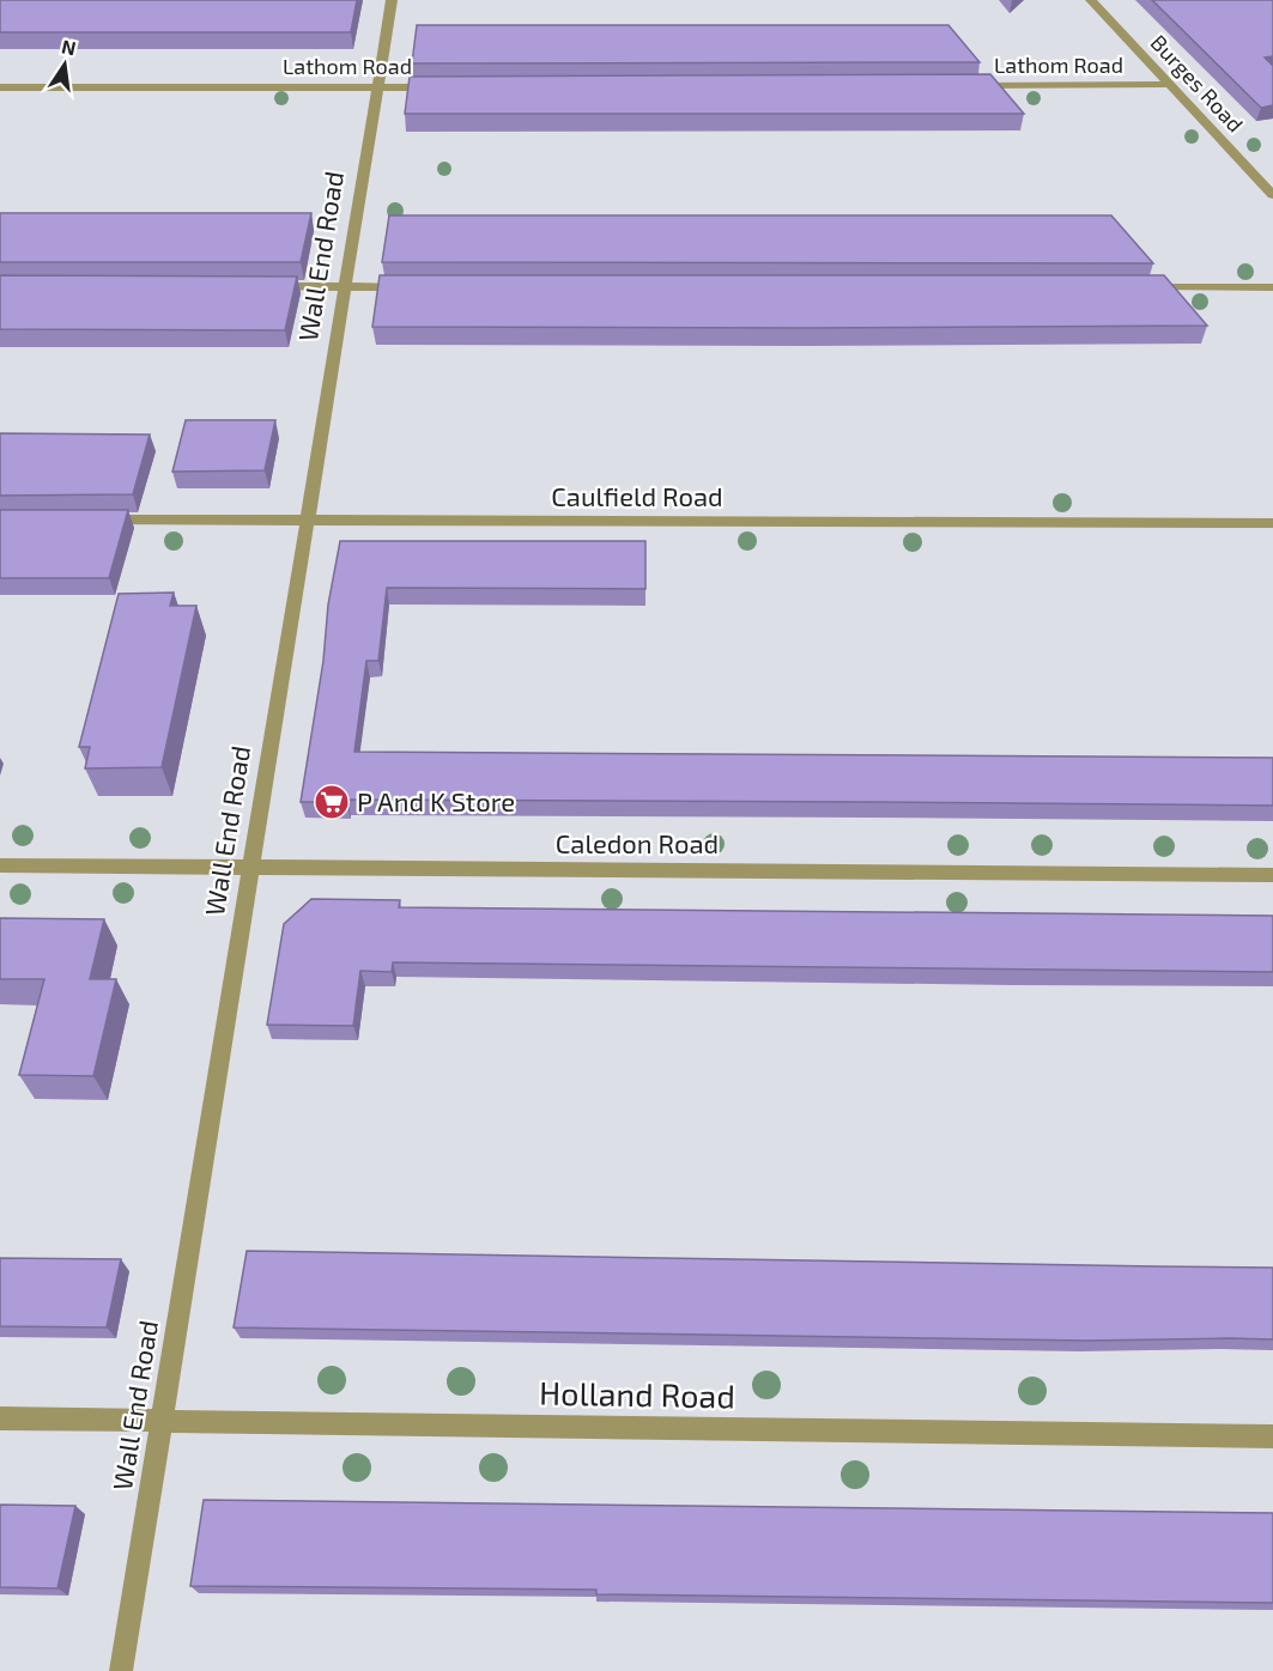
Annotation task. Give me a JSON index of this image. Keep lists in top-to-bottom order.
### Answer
{
  "streets": {
    "street": [
      "Lathom Road",
      "Burges Road",
      "Wall End Road",
      "Caulfield Road",
      "Caledon Road",
      "Holland Road"
    ]
  },
  "crossings": [
    ["Lathom Road", "Burges Road"],
    ["Lathom Road", "Wall End Road"],
    ["Wall End Road", "Caulfield Road"],
    ["Wall End Road", "Caledon Road"],
    ["Wall End Road", "Holland Road"]
  ],
  "places": {
    "supermarket": ["P And K Store"]
  },
  "north": "top"
}
